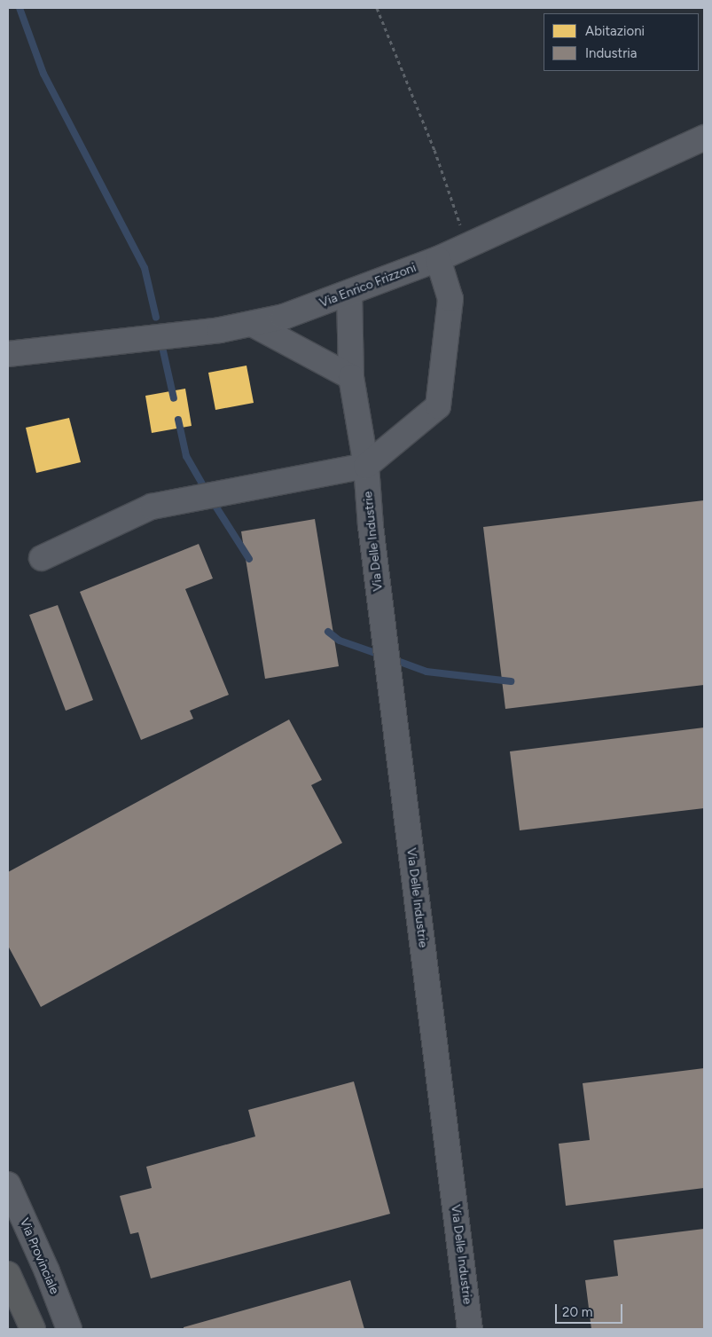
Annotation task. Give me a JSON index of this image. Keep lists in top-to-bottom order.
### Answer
{
  "streets": {
    "street": ["Via Enrico Frizzoni", "Via Delle Industrie", "Via Provinciale"]
  },
  "crossings": [
    ["Via Enrico Frizzoni", "Via Delle Industrie"]
  ],
  "legend": ["Abitazioni", "Industria"],
  "scale_bar": "20 m"
}
